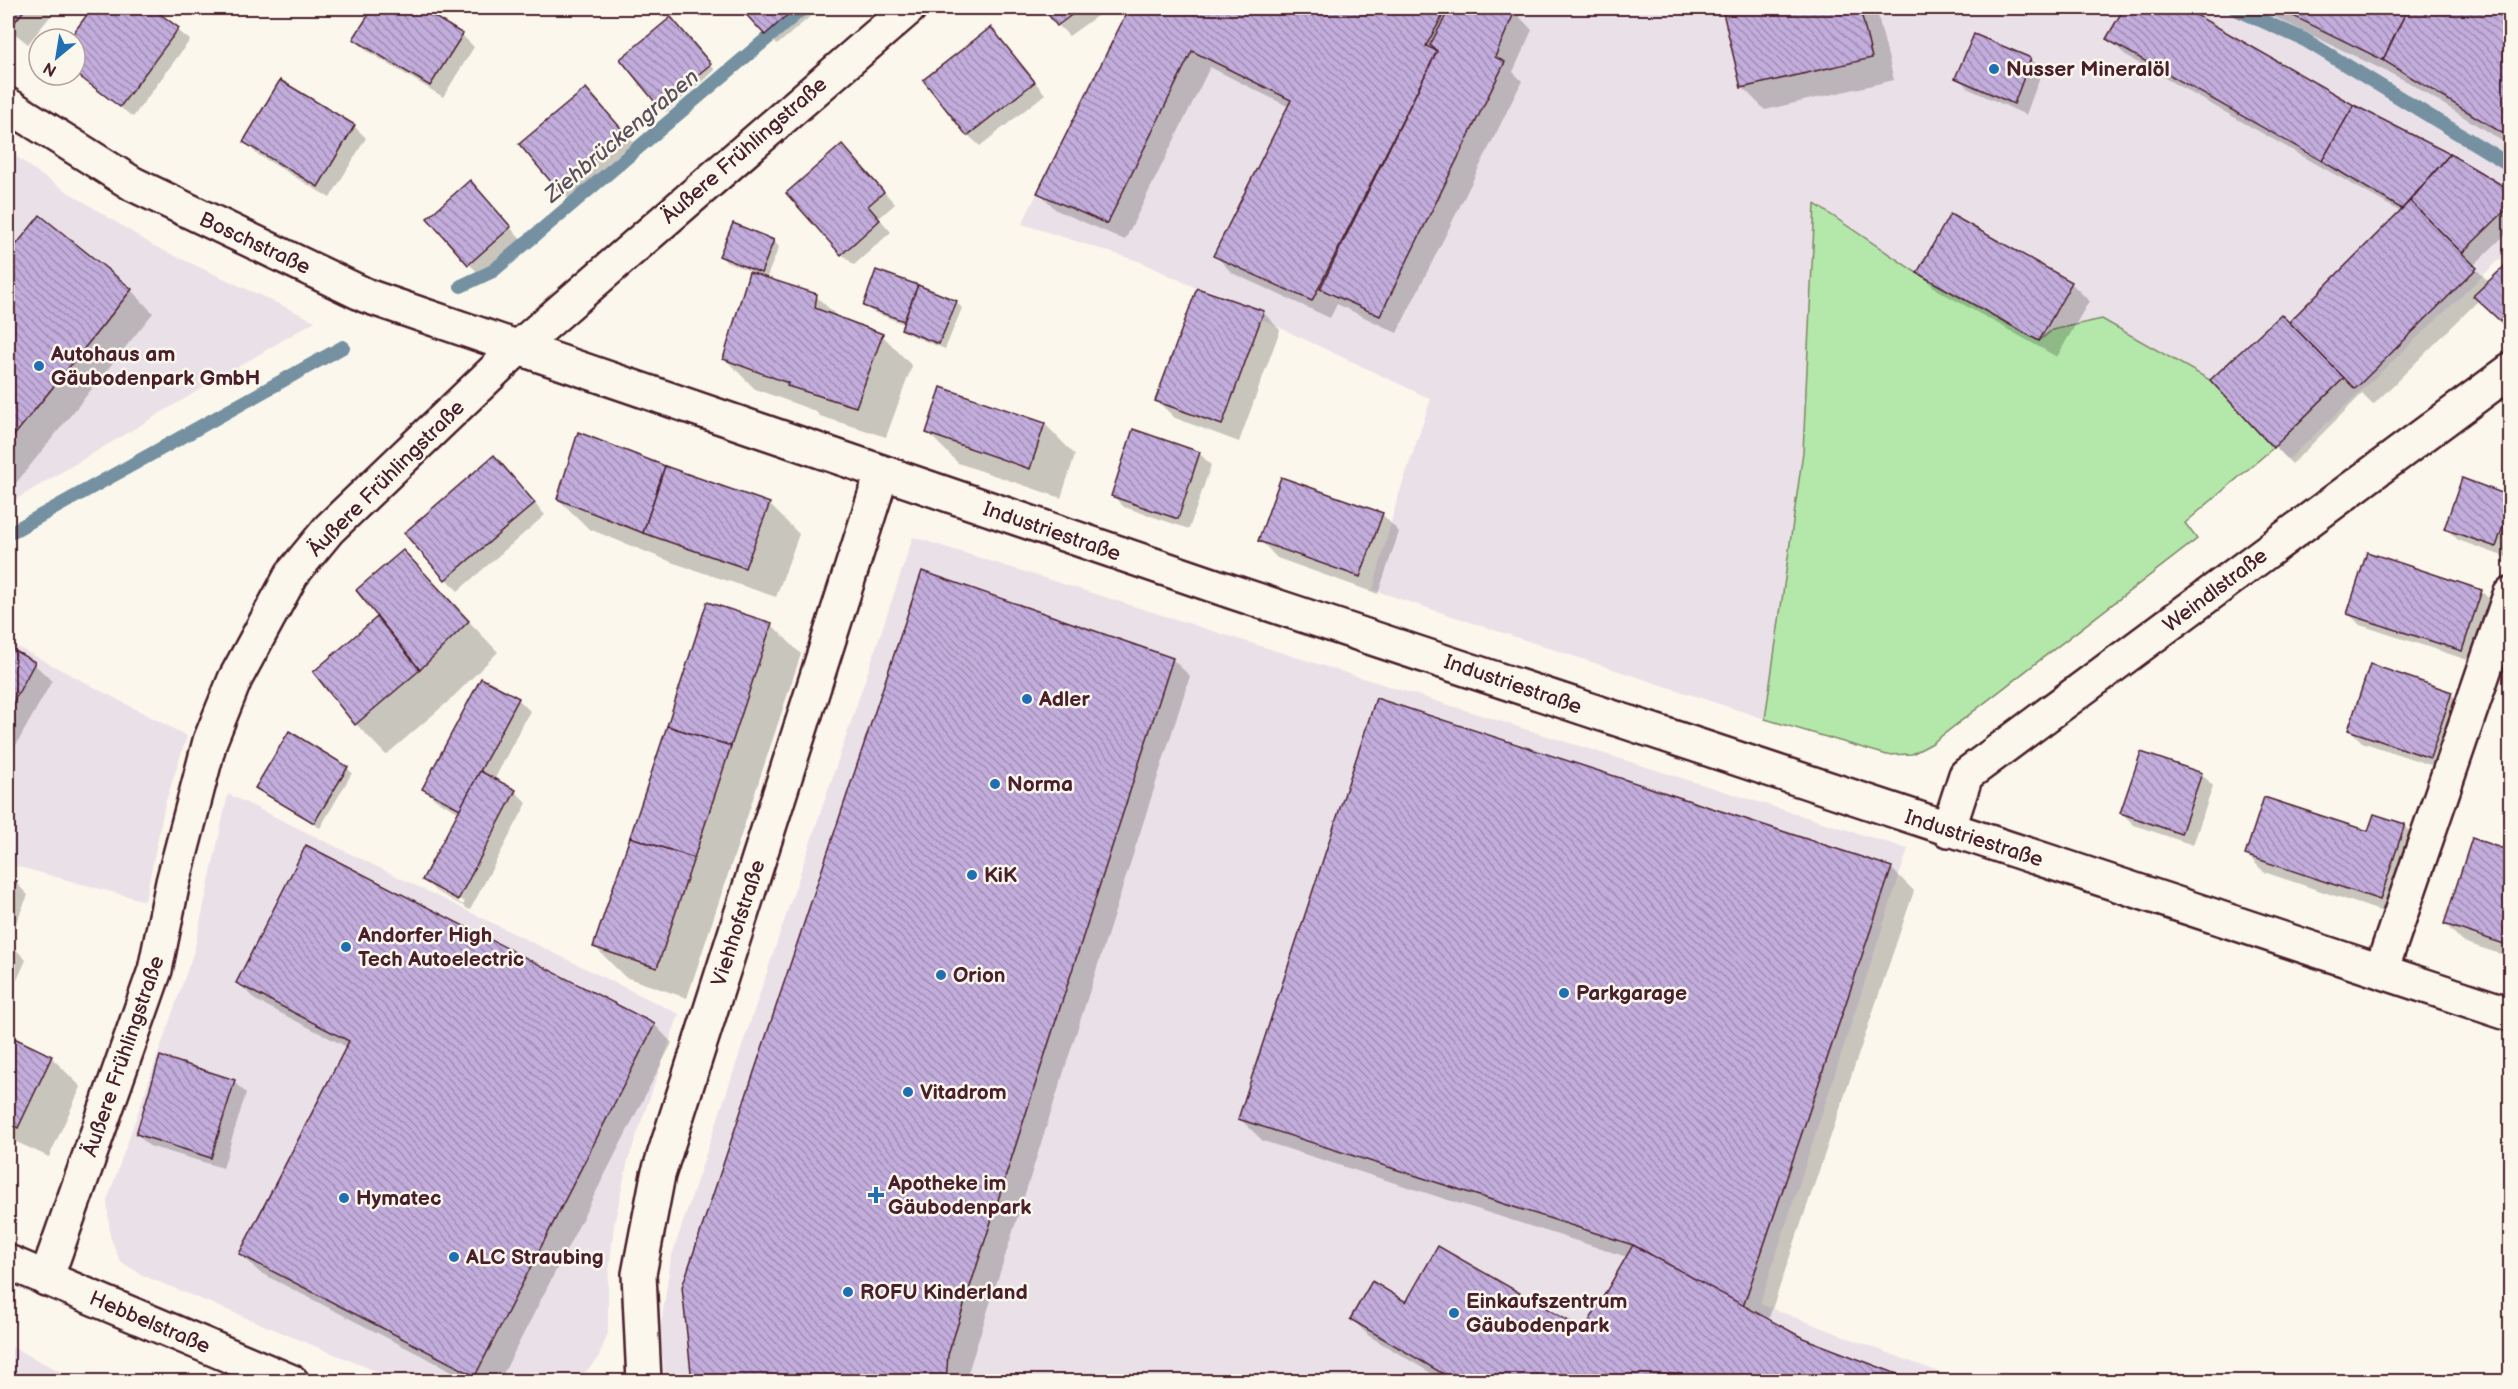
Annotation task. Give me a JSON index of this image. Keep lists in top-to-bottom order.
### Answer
{
  "streets": {
    "street": [
      "Äußere Frühlingstraße",
      "Boschstraße",
      "Industriestraße",
      "Weindlstraße",
      "Viehhofstraße",
      "Hebbelstraße"
    ]
  },
  "crossings": [
    ["Äußere Frühlingstraße", "Boschstraße"],
    ["Äußere Frühlingstraße", "Industriestraße"],
    ["Äußere Frühlingstraße", "Hebbelstraße"],
    ["Boschstraße", "Industriestraße"],
    ["Industriestraße", "Weindlstraße"],
    ["Industriestraße", "Viehhofstraße"]
  ],
  "water": ["Ziehbrückengraben"],
  "places": {
    "other": [
      "Nusser Mineralöl",
      "Autohaus am Gäubodenpark GmbH",
      "Adler",
      "Norma",
      "KiK",
      "Andorfer High Tech Autoelectric",
      "Orion",
      "Parkgarage",
      "Vitadrom",
      "Hymatec",
      "ALC Straubing",
      "ROFU Kinderland",
      "Einkaufszentrum Gäubodenpark"
    ],
    "health": ["Apotheke im Gäubodenpark"]
  },
  "north": "bottom left"
}
